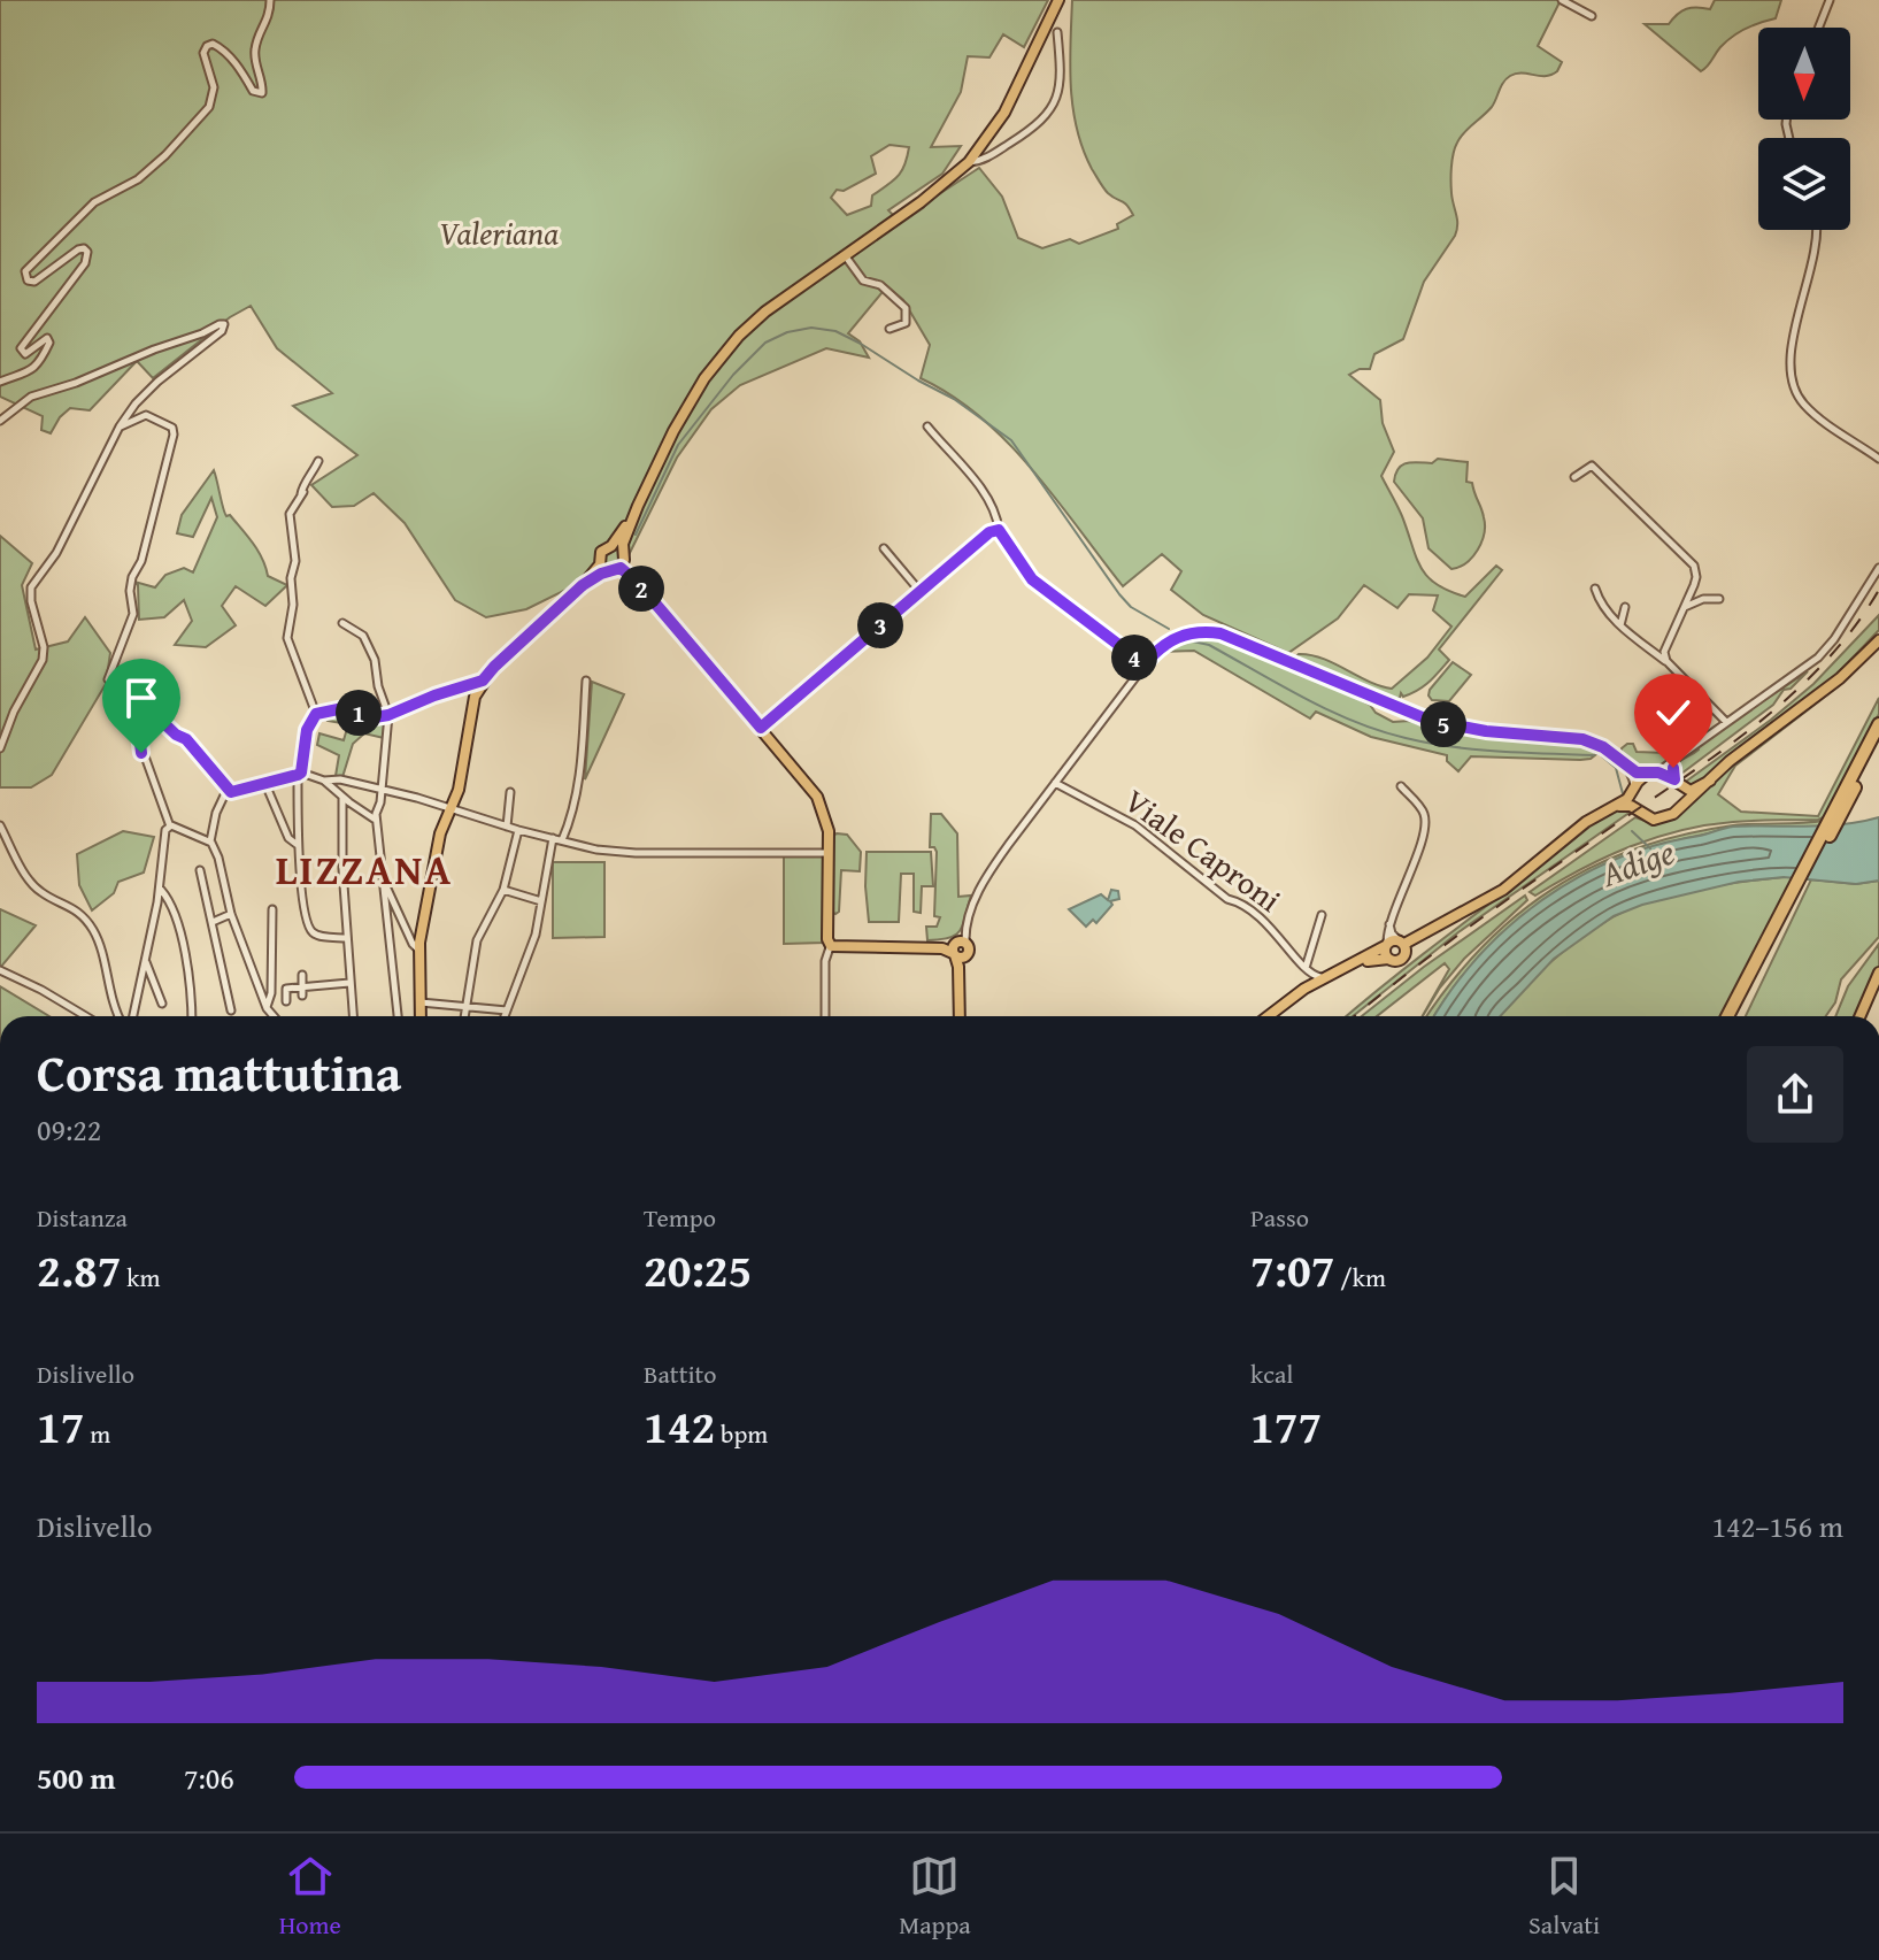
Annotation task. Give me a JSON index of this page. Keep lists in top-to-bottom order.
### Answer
{
  "streets": {
    "street": ["Viale Caproni"]
  },
  "districts": ["LIZZANA"],
  "water": ["Adige"],
  "parks": ["Valeriana"],
  "north": "bottom",
  "page": {
    "pins": [
      "2",
      "3",
      "4",
      "1",
      "5"
    ],
    "heading": ["Corsa mattutina", "09:22"],
    "stats": [
      ["Distanza", "2.87 km"],
      ["Tempo", "20:25"],
      ["Passo", "7:07 /km"],
      ["Dislivello", "17 m"],
      ["Battito", "142 bpm"],
      ["kcal", "177"]
    ],
    "chart": ["Dislivello", "142–156 m"],
    "list": [
      {
        "name": "500 m",
        "note": "7:06"
      }
    ],
    "tabs": ["Home", "Mappa", "Salvati"]
  }
}
